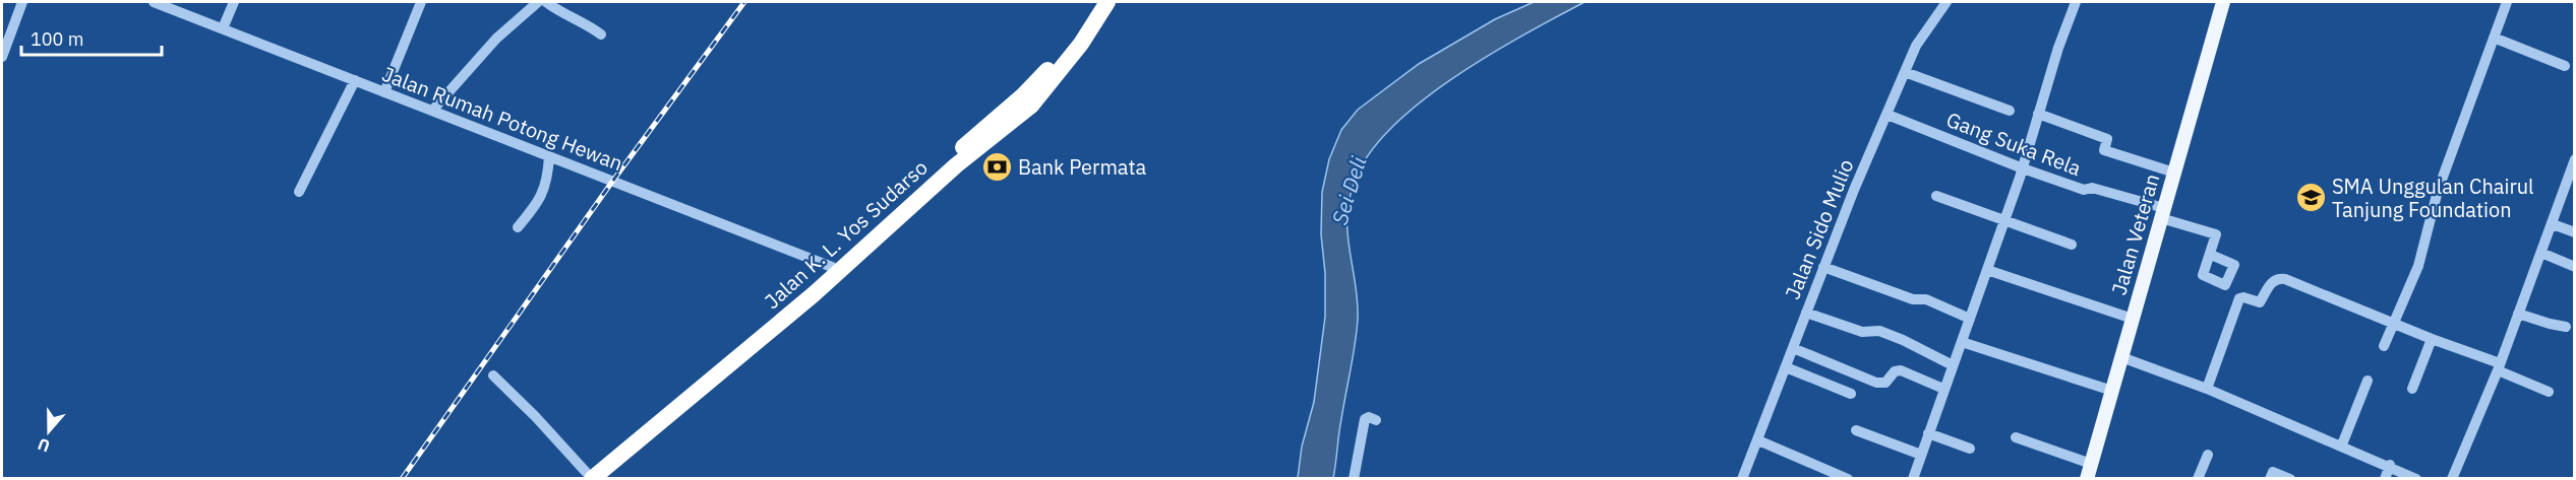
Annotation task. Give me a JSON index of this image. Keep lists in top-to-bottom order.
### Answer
{
  "streets": {
    "highway": ["Jalan K. L. Yos Sudarso"],
    "main road": ["Jalan Veteran"],
    "street": ["Jalan Rumah Potong Hewan", "Gang Suka Rela", "Jalan Sido Mulio"]
  },
  "crossings": [
    ["Jalan Rumah Potong Hewan", "Jalan K. L. Yos Sudarso"],
    ["Gang Suka Rela", "Jalan Sido Mulio"],
    ["Gang Suka Rela", "Jalan Veteran"]
  ],
  "water": ["Sei Deli"],
  "places": {
    "bank": ["Bank Permata"],
    "school or university": ["SMA Unggulan Chairul Tanjung Foundation"]
  },
  "scale_bar": "100 m",
  "north": "bottom"
}
